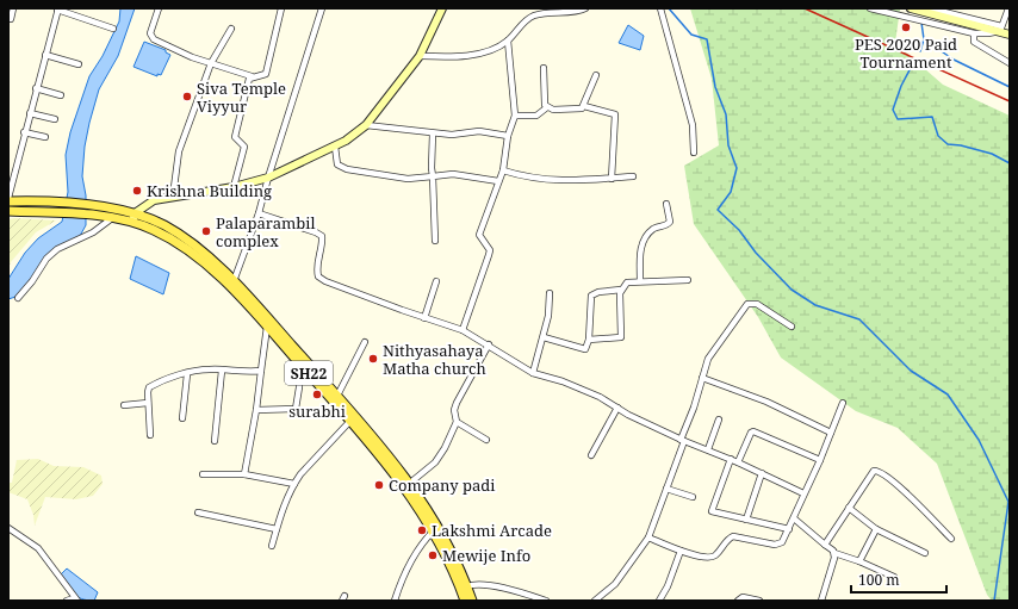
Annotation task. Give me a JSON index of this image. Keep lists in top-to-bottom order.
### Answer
{
  "streets": {
    "main road": ["SH22"]
  },
  "places": [
    "PES 2020 Paid Tournament",
    "Siva Temple Viyyur",
    "Krishna Building",
    "Palaparambil complex",
    "Nithyasahaya Matha church",
    "surabhi",
    "Company padi",
    "Lakshmi Arcade",
    "Mewije Info"
  ],
  "scale_bar": "100 m"
}
